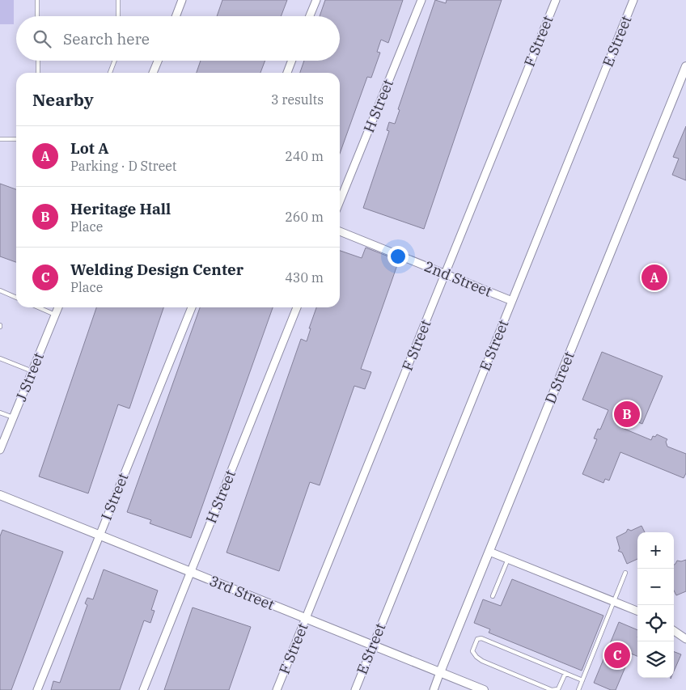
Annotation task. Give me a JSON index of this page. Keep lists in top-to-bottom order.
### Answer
{
  "streets": {
    "street": [
      "F Street",
      "E Street",
      "H Street",
      "2nd Street",
      "J Street",
      "D Street",
      "I Street",
      "3rd Street"
    ]
  },
  "crossings": [
    ["F Street", "2nd Street"],
    ["F Street", "3rd Street"],
    ["E Street", "2nd Street"],
    ["E Street", "3rd Street"],
    ["H Street", "3rd Street"],
    ["D Street", "3rd Street"],
    ["I Street", "3rd Street"]
  ],
  "page": {
    "search": "Search here",
    "heading": ["Nearby", "3 results"],
    "list": [
      {
        "mark": "A",
        "name": "Lot A",
        "note": "Parking · D Street",
        "value": "240 m"
      },
      {
        "mark": "B",
        "name": "Heritage Hall",
        "note": "Place",
        "value": "260 m"
      },
      {
        "mark": "C",
        "name": "Welding Design Center",
        "note": "Place",
        "value": "430 m"
      }
    ],
    "pins": ["A", "B", "C"],
    "map_buttons": ["+", "−"]
  }
}
